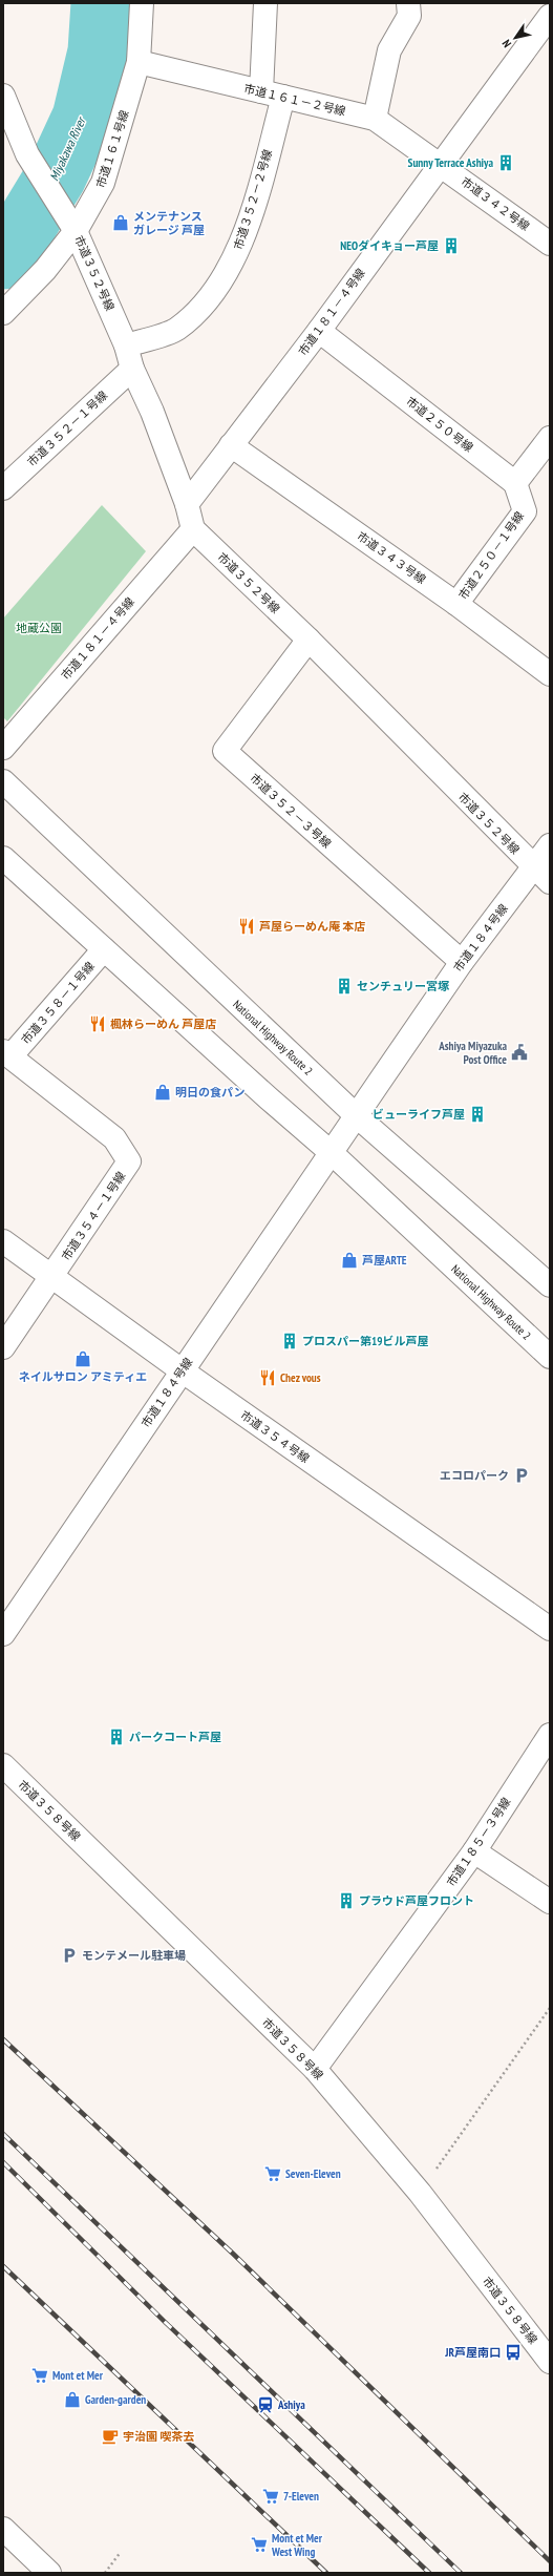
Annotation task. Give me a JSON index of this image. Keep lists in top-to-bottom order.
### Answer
{
  "streets": {
    "main road": [
      "市道１６１－２号線",
      "市道１６１号線",
      "市道３５２－２号線",
      "市道３４２号線",
      "市道３５２号線",
      "市道１８１－４号線",
      "市道２５０号線",
      "市道３５２－１号線",
      "市道２５０－１号線",
      "市道３４３号線",
      "市道３５２－３号線",
      "市道１８４号線",
      "市道３５８－１号線",
      "National Highway Route 2",
      "市道３５４－１号線",
      "市道３５４号線",
      "市道３５８号線",
      "市道１８５－３号線"
    ]
  },
  "crossings": [
    ["市道１６１－２号線", "市道１６１号線"],
    ["市道１６１－２号線", "市道３５２－２号線"],
    ["市道１６１－２号線", "市道３４２号線"],
    ["市道１６１－２号線", "市道１８１－４号線"],
    ["市道１６１号線", "市道３５２号線"],
    ["市道３５２－２号線", "市道３５２号線"],
    ["市道３４２号線", "市道１８１－４号線"],
    ["市道３５２号線", "市道１８１－４号線"],
    ["市道３５２号線", "市道３５２－１号線"],
    ["市道３５２号線", "市道３５２－３号線"],
    ["市道３５２号線", "市道１８４号線"],
    ["市道１８１－４号線", "市道２５０号線"],
    ["市道１８１－４号線", "市道３４３号線"],
    ["市道２５０号線", "市道２５０－１号線"],
    ["市道２５０－１号線", "市道３４３号線"],
    ["市道３５２－３号線", "市道１８４号線"],
    ["市道１８４号線", "National Highway Route 2"],
    ["市道１８４号線", "市道３５４号線"],
    ["市道３５８－１号線", "National Highway Route 2"],
    ["市道３５８－１号線", "市道３５４－１号線"],
    ["市道３５４－１号線", "市道３５４号線"],
    ["市道３５８号線", "市道１８５－３号線"]
  ],
  "water": ["Miyakawa River"],
  "parks": ["地蔵公園"],
  "places": {
    "building": [
      "Sunny Terrace Ashiya",
      "NEOダイキョー芦屋",
      "センチュリー宮塚",
      "ビューライフ芦屋",
      "プロスパー第19ビル芦屋",
      "パークコート芦屋",
      "プラウド芦屋フロント"
    ],
    "shop": [
      "メンテナンス ガレージ 芦屋",
      "明日の食パン",
      "芦屋ARTE",
      "ネイルサロン アミティエ",
      "Garden-garden"
    ],
    "restaurant": ["芦屋らーめん庵 本店", "楓林らーめん 芦屋店", "Chez vous"],
    "public building": ["Ashiya Miyazuka Post Office"],
    "parking": ["エコロパーク", "モンテメール駐車場"],
    "supermarket": [
      "Seven-Eleven",
      "Mont et Mer",
      "7-Eleven",
      "Mont et Mer West Wing"
    ],
    "bus stop": ["JR芦屋南口"],
    "station": ["Ashiya"],
    "cafe": ["宇治園 喫茶去"]
  },
  "north": "bottom left"
}
